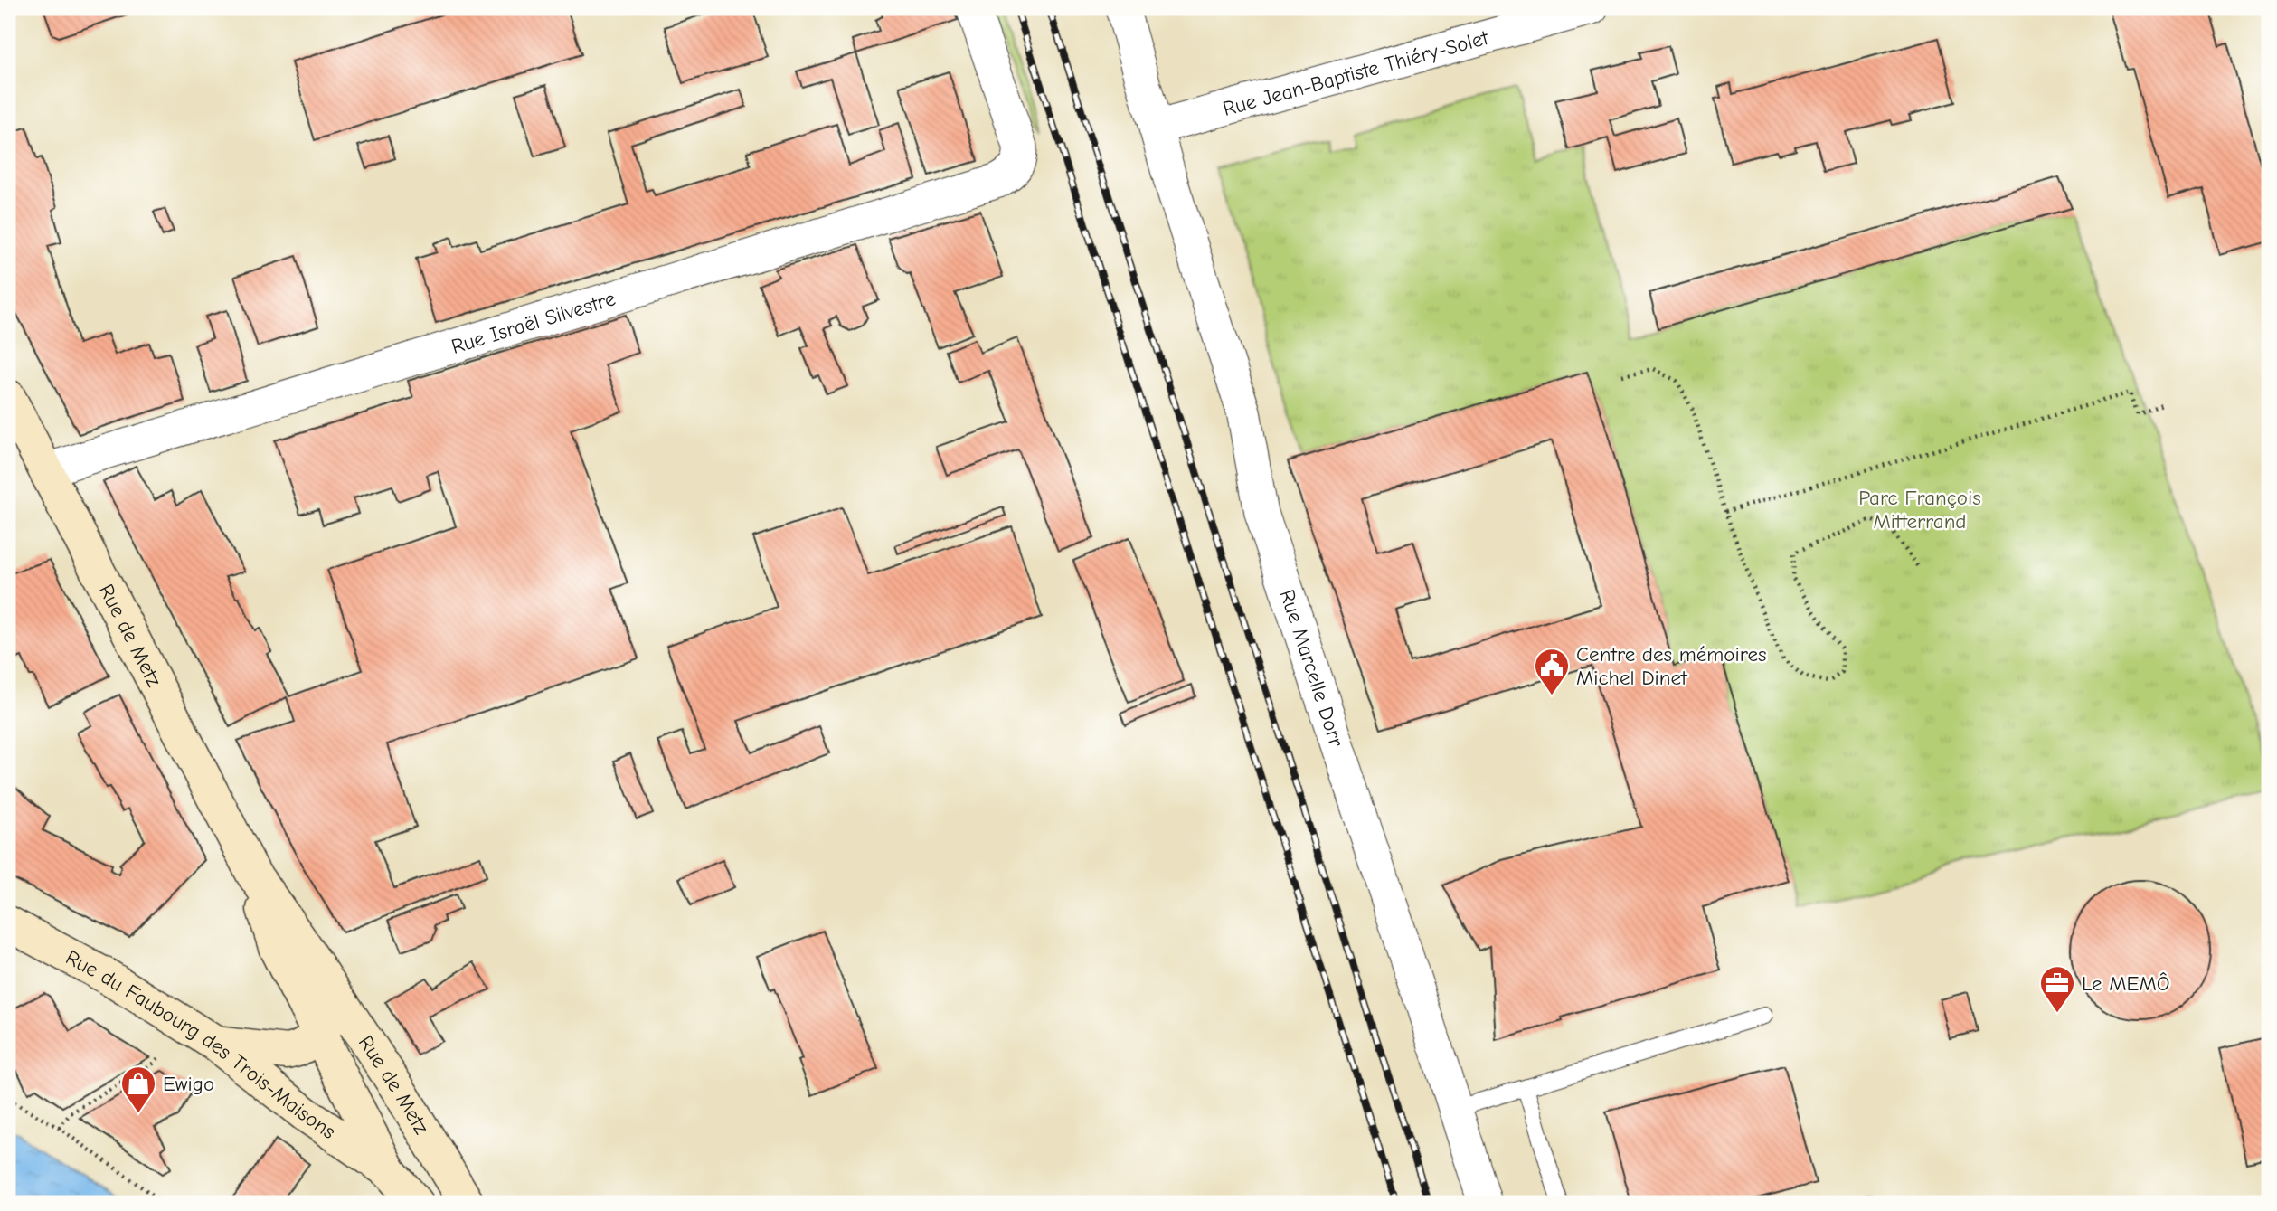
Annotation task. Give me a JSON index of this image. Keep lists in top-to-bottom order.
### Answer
{
  "streets": {
    "main road": ["Rue de Metz", "Rue du Faubourg des Trois-Maisons"],
    "street": ["Rue Jean-Baptiste Thiéry-Solet", "Rue Israël Silvestre", "Rue Marcelle Dorr"]
  },
  "crossings": [
    ["Rue Jean-Baptiste Thiéry-Solet", "Rue Marcelle Dorr"],
    ["Rue Israël Silvestre", "Rue de Metz"],
    ["Rue de Metz", "Rue du Faubourg des Trois-Maisons"]
  ],
  "parks": ["Parc François Mitterrand"],
  "places": {
    "public building": ["Centre des mémoires Michel Dinet"],
    "office": ["Le MEMÔ"],
    "shop": ["Ewigo"]
  }
}
